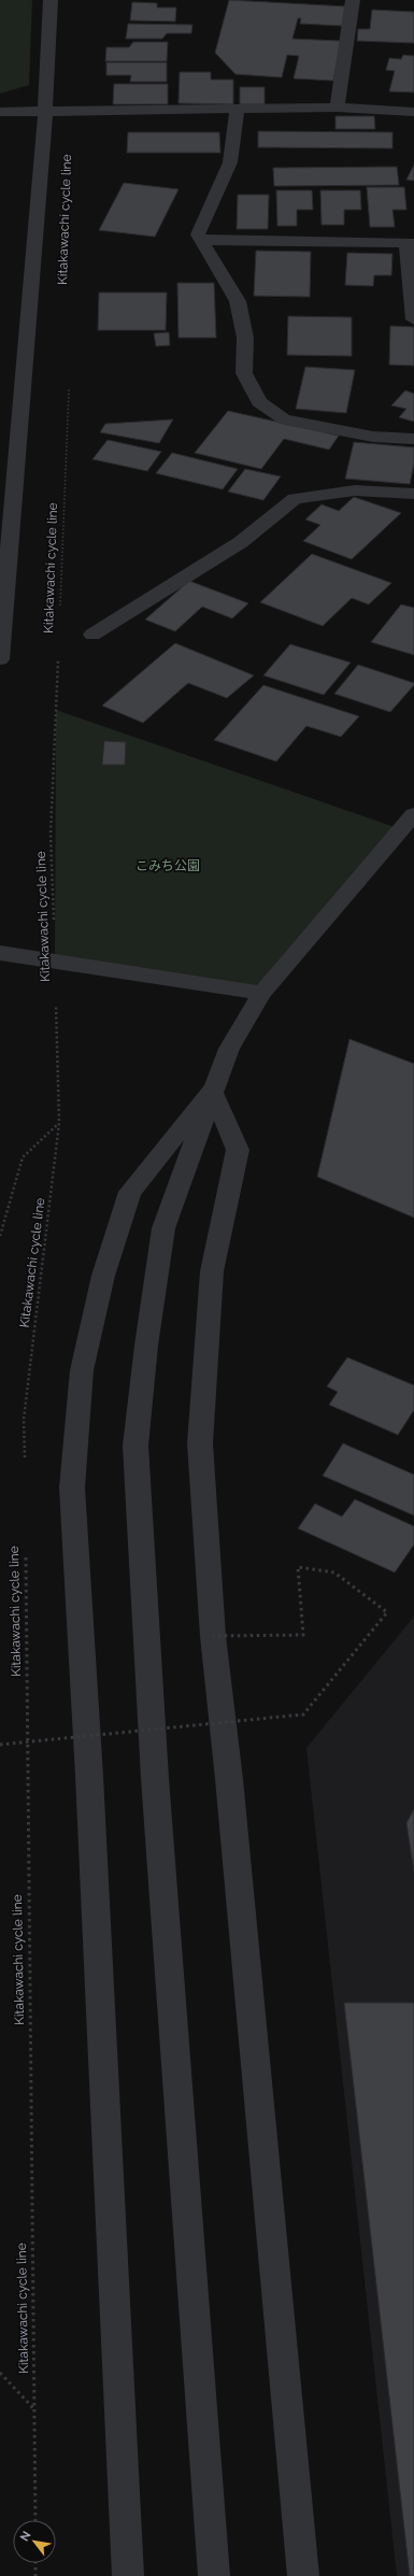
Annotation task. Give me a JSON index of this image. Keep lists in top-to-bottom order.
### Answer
{
  "streets": {
    "path": ["Kitakawachi cycle line"]
  },
  "parks": ["こみち公園"],
  "north": "top left"
}
